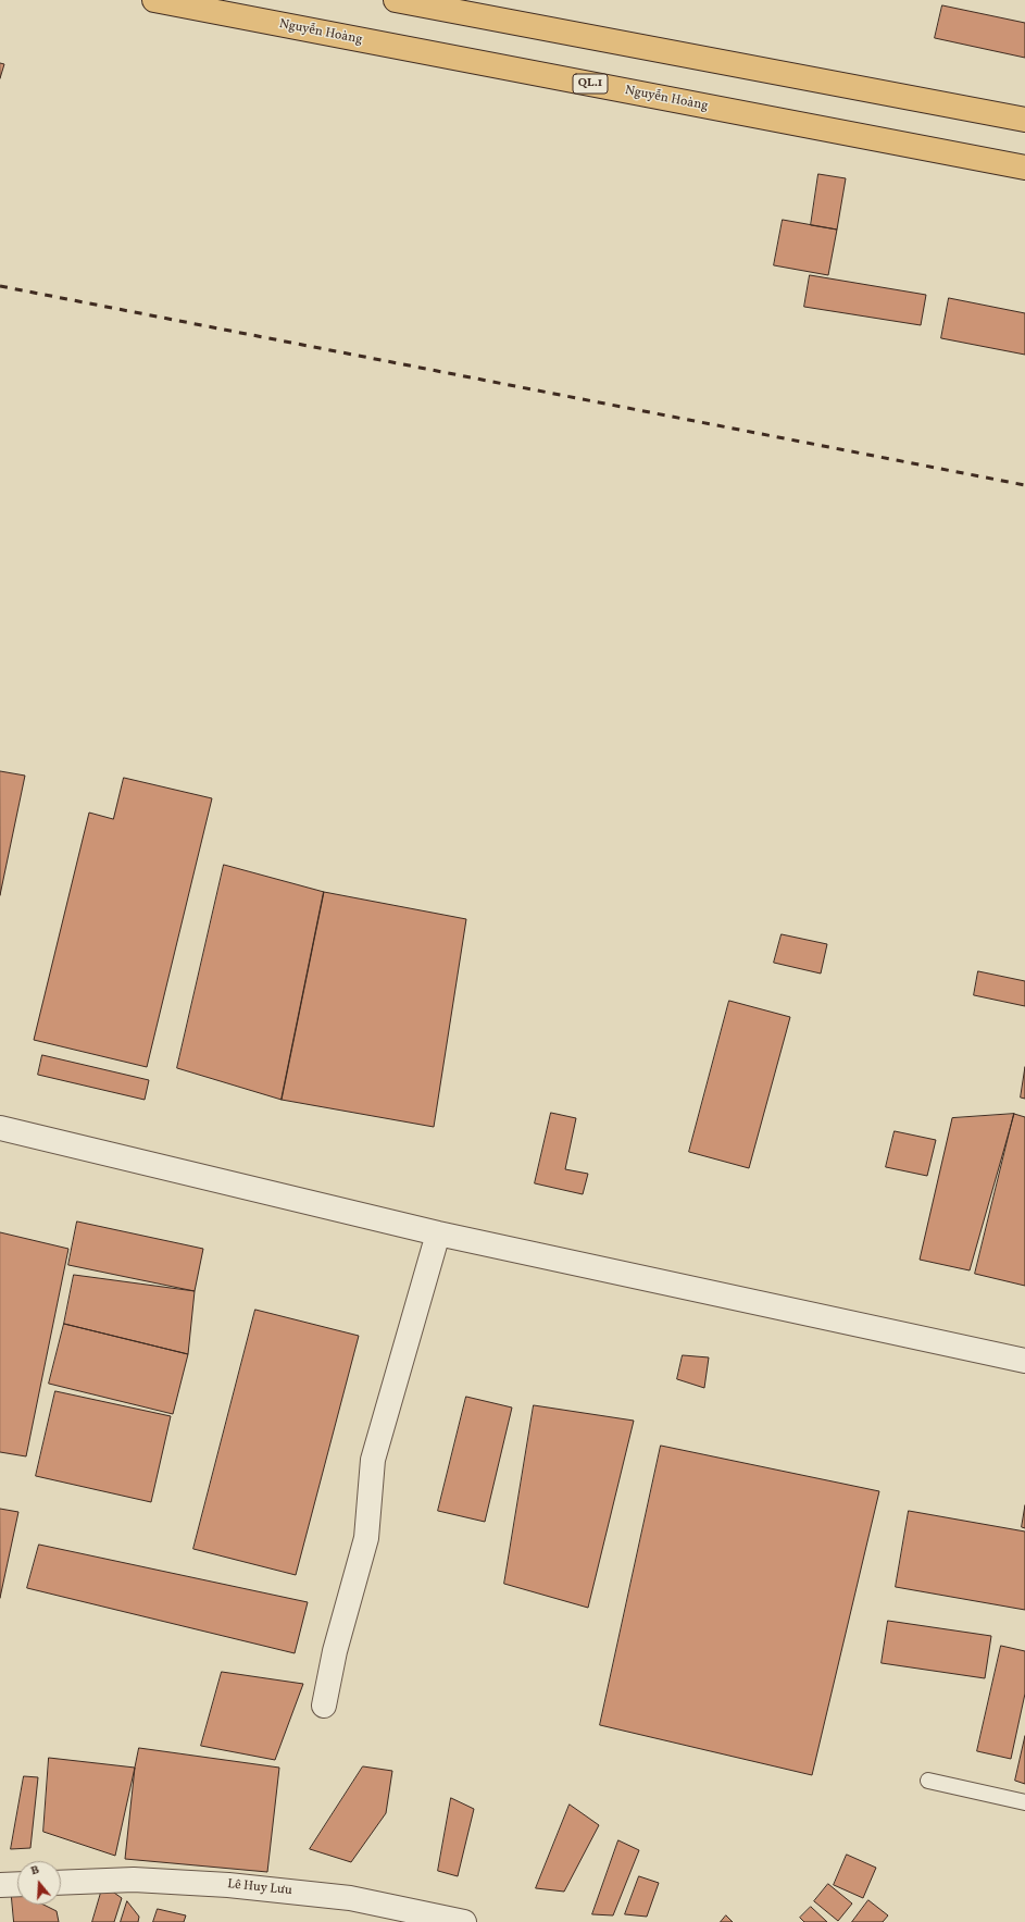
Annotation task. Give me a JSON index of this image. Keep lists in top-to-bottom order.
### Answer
{
  "streets": {
    "highway": ["Nguyễn Hoàng", "QL.1"],
    "street": ["Lê Huy Lưu"]
  },
  "north": "top"
}
